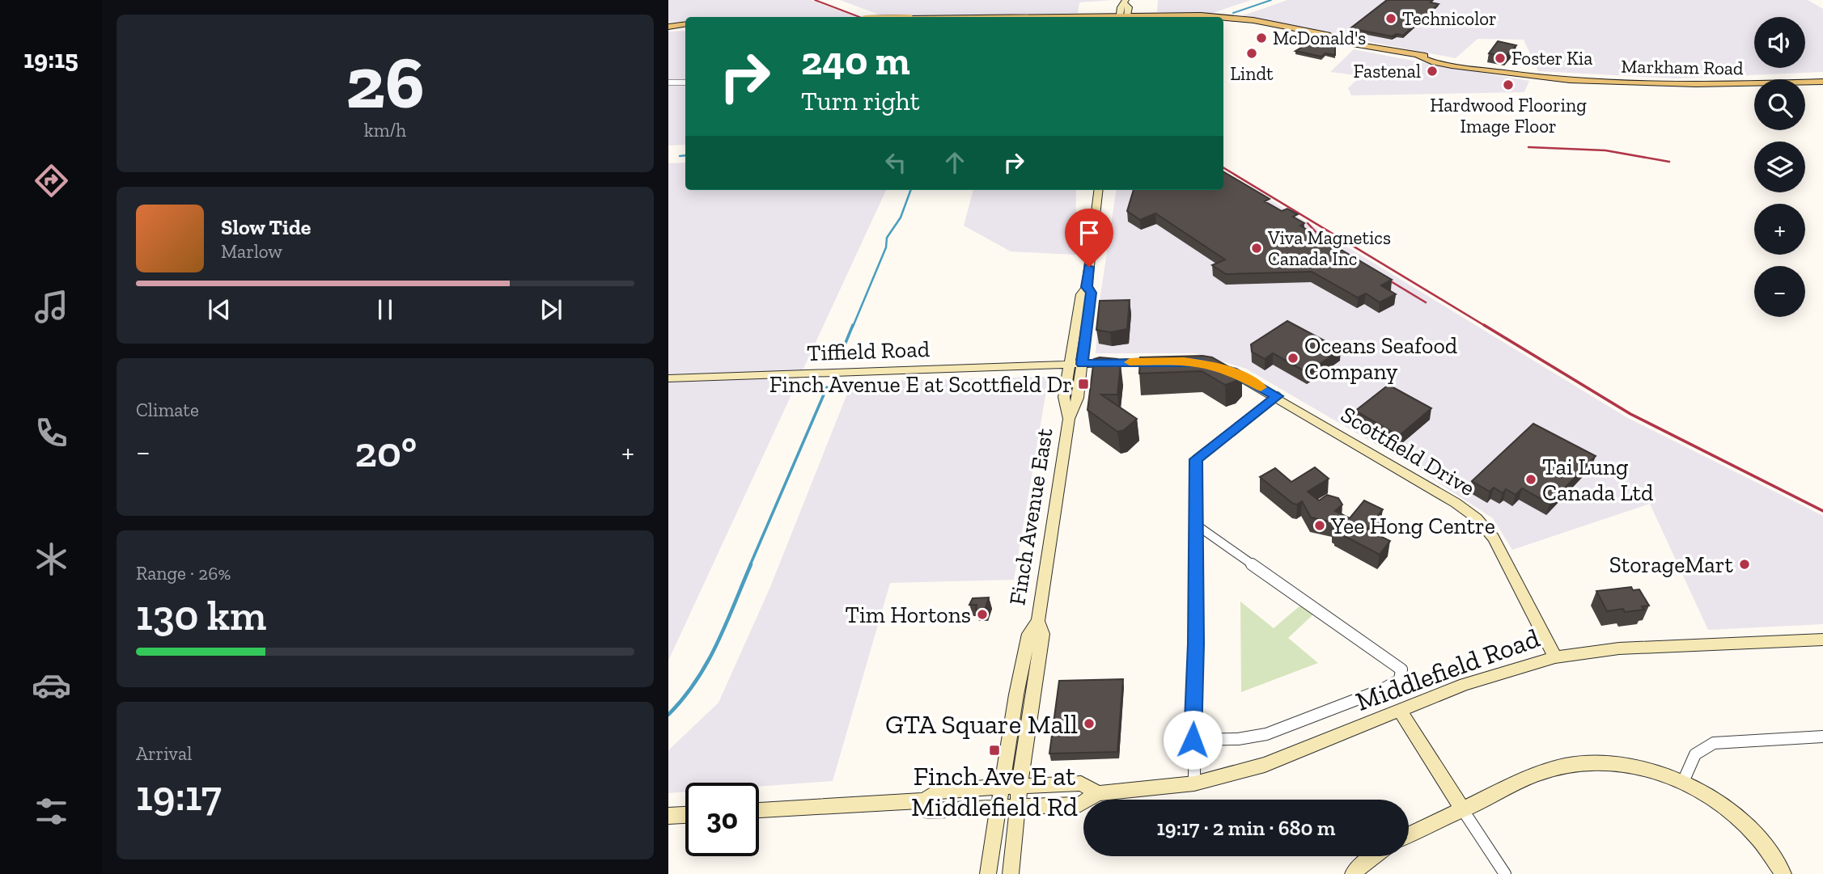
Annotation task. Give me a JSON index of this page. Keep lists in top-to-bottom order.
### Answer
{
  "streets": {
    "main road": [
      "Markham Road",
      "Tiffield Road",
      "Scottfield Drive",
      "Finch Avenue East",
      "Middlefield Road"
    ]
  },
  "crossings": [
    ["Tiffield Road", "Finch Avenue East"],
    ["Scottfield Drive", "Middlefield Road"],
    ["Finch Avenue East", "Middlefield Road"]
  ],
  "places": {
    "other": [
      "Technicolor",
      "McDonald's",
      "Lindt",
      "Foster Kia",
      "Fastenal",
      "Hardwood Flooring Image Floor",
      "Viva Magnetics Canada Inc",
      "Oceans Seafood Company",
      "Tai Lung Canada Ltd",
      "Yee Hong Centre",
      "StorageMart",
      "Tim Hortons",
      "GTA Square Mall"
    ],
    "transit": ["Finch Avenue E at Scottfield Dr", "Finch Ave E at Middlefield Rd"]
  },
  "page": {
    "tabs": "19:15",
    "tile": [
      ["26", "km/h"],
      "Climate",
      ["Range · 26%", "130 km"],
      ["Arrival", "19:17"]
    ],
    "map_buttons": ["+", "−"],
    "turn": ["240 m", "Turn right"],
    "song": ["Slow Tide", "Marlow"],
    "heat": ["−", "20°", "+"],
    "limit": "30",
    "trip": "19:17 · 2 min · 680 m"
  }
}
